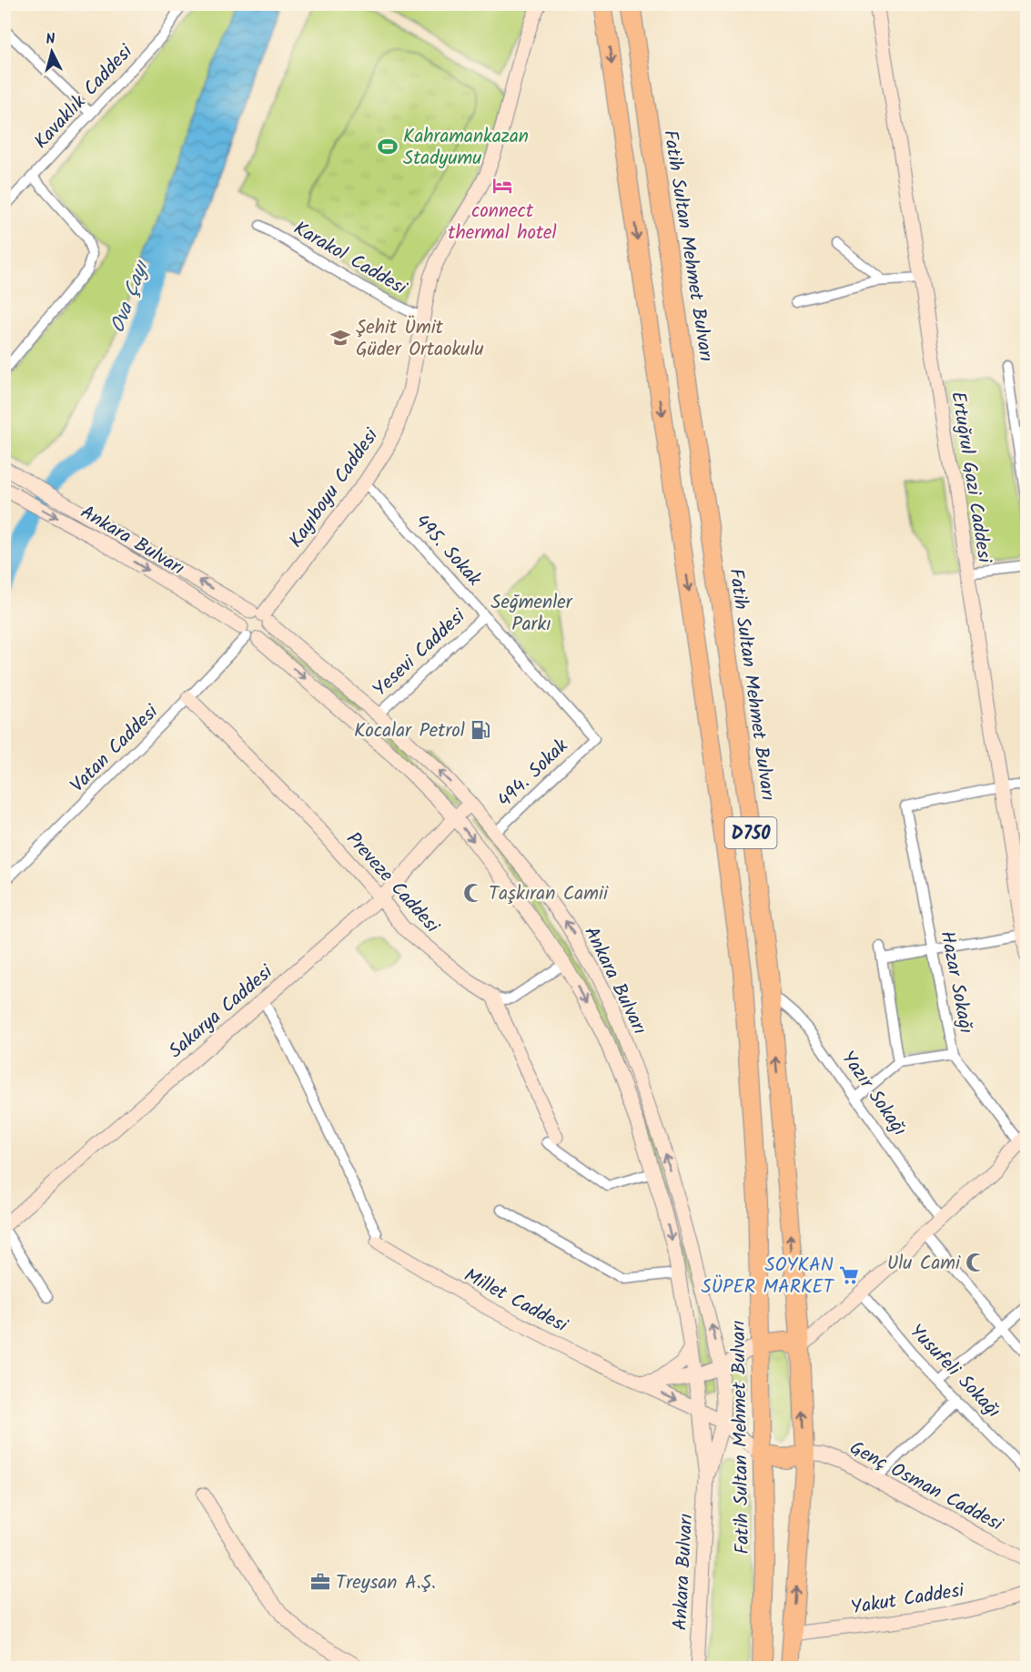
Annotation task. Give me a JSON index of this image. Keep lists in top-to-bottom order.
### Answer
{
  "streets": {
    "highway": ["Fatih Sultan Mehmet Bulvarı", "D750"],
    "street": [
      "Kavaklık Caddesi",
      "Karakol Caddesi",
      "Ertuğrul Gazi Caddesi",
      "Kayıboyu Caddesi",
      "Ankara Bulvarı",
      "495. Sokak",
      "Yesevi Caddesi",
      "Vatan Caddesi",
      "494. Sokak",
      "Preveze Caddesi",
      "Hazar Sokağı",
      "Sakarya Caddesi",
      "Yazır Sokağı",
      "Millet Caddesi",
      "Yusufeli Sokağı",
      "Genç Osman Caddesi",
      "Yakut Caddesi"
    ]
  },
  "crossings": [
    ["Fatih Sultan Mehmet Bulvarı", "Yazır Sokağı"],
    ["Fatih Sultan Mehmet Bulvarı", "Genç Osman Caddesi"],
    ["Fatih Sultan Mehmet Bulvarı", "Yakut Caddesi"],
    ["Karakol Caddesi", "Kayıboyu Caddesi"],
    ["Ertuğrul Gazi Caddesi", "Hazar Sokağı"],
    ["Kayıboyu Caddesi", "Ankara Bulvarı"],
    ["Kayıboyu Caddesi", "495. Sokak"],
    ["Ankara Bulvarı", "Yesevi Caddesi"],
    ["Ankara Bulvarı", "Vatan Caddesi"],
    ["Ankara Bulvarı", "494. Sokak"],
    ["Ankara Bulvarı", "Sakarya Caddesi"],
    ["Ankara Bulvarı", "Millet Caddesi"],
    ["495. Sokak", "Yesevi Caddesi"],
    ["495. Sokak", "494. Sokak"],
    ["Vatan Caddesi", "Preveze Caddesi"],
    ["Preveze Caddesi", "Sakarya Caddesi"]
  ],
  "water": ["Ova Çayı"],
  "parks": ["Seğmenler Parkı"],
  "places": {
    "sports": ["Kahramankazan Stadyumu"],
    "hotel": ["connect thermal hotel"],
    "school or university": ["Şehit Ümit Güder Ortaokulu"],
    "fuel station": ["Kocalar Petrol"],
    "mosque": ["Taşkıran Camii", "Ulu Cami"],
    "supermarket": ["SOYKAN SÜPER MARKET"],
    "office": ["Treysan A.Ş."]
  },
  "north": "top"
}
